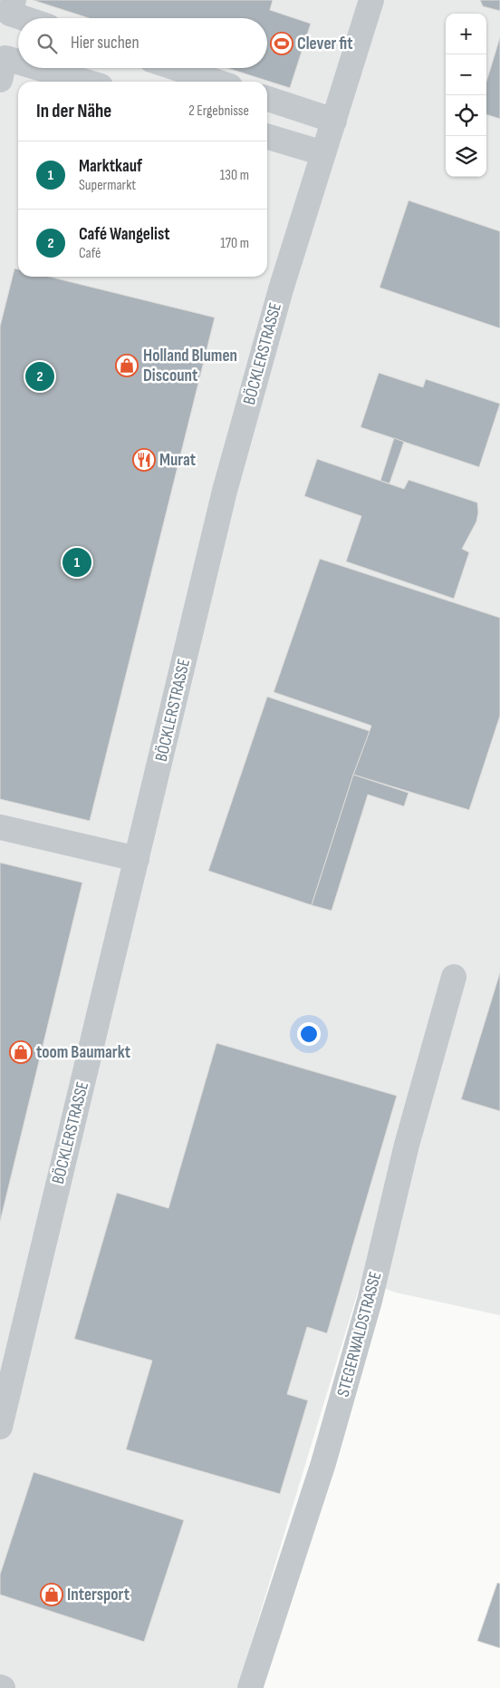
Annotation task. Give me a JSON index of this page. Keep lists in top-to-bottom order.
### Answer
{
  "streets": {
    "street": ["BÖCKLERSTRASSE", "STEGERWALDSTRASSE"]
  },
  "places": {
    "sports": ["Clever fit"],
    "shop": ["Holland Blumen Discount", "toom Baumarkt", "Intersport"],
    "restaurant": ["Murat"]
  },
  "page": {
    "map_buttons": ["+", "−"],
    "search": "Hier suchen",
    "heading": ["In der Nähe", "2 Ergebnisse"],
    "list": [
      {
        "mark": "1",
        "name": "Marktkauf",
        "note": "Supermarkt",
        "value": "130 m"
      },
      {
        "mark": "2",
        "name": "Café Wangelist",
        "note": "Café",
        "value": "170 m"
      }
    ],
    "pins": ["2", "1"]
  }
}
